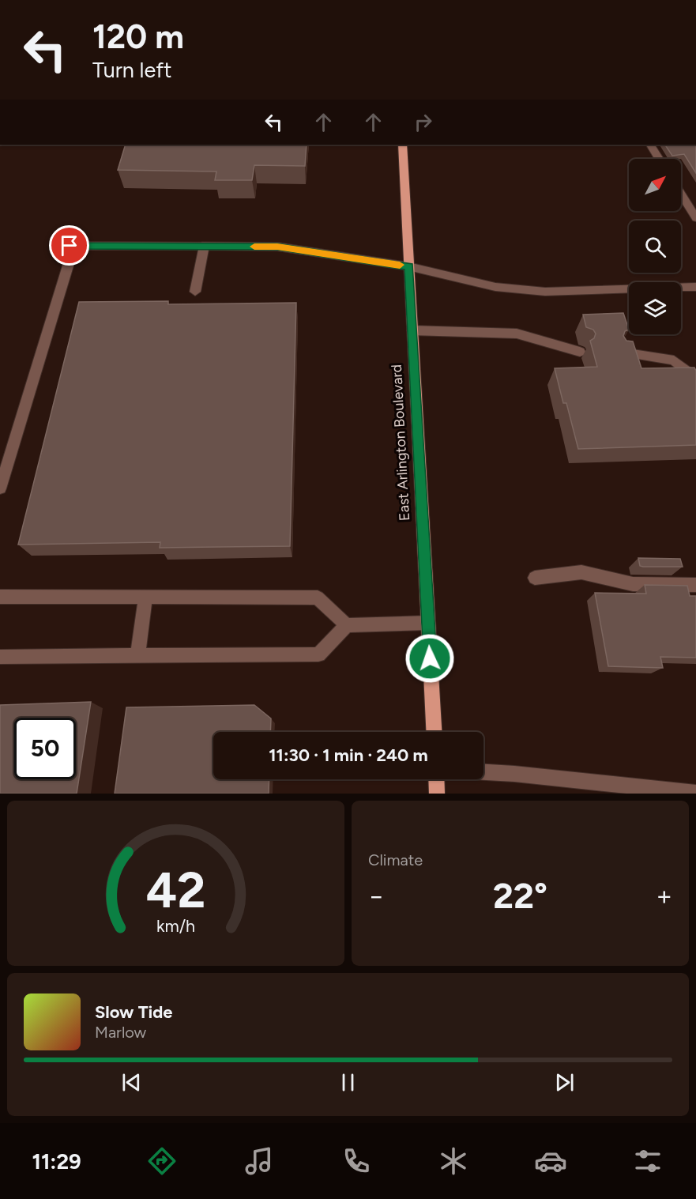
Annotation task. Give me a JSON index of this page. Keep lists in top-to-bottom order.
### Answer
{
  "streets": {
    "main road": ["East Arlington Boulevard"]
  },
  "north": "top right",
  "page": {
    "turn": ["120 m", "Turn left"],
    "limit": "50",
    "trip": "11:30 · 1 min · 240 m",
    "tile": "Climate",
    "heat": ["−", "22°", "+"],
    "song": ["Slow Tide", "Marlow"],
    "tabs": "11:29",
    "gauge": ["42", "km/h"]
  }
}
